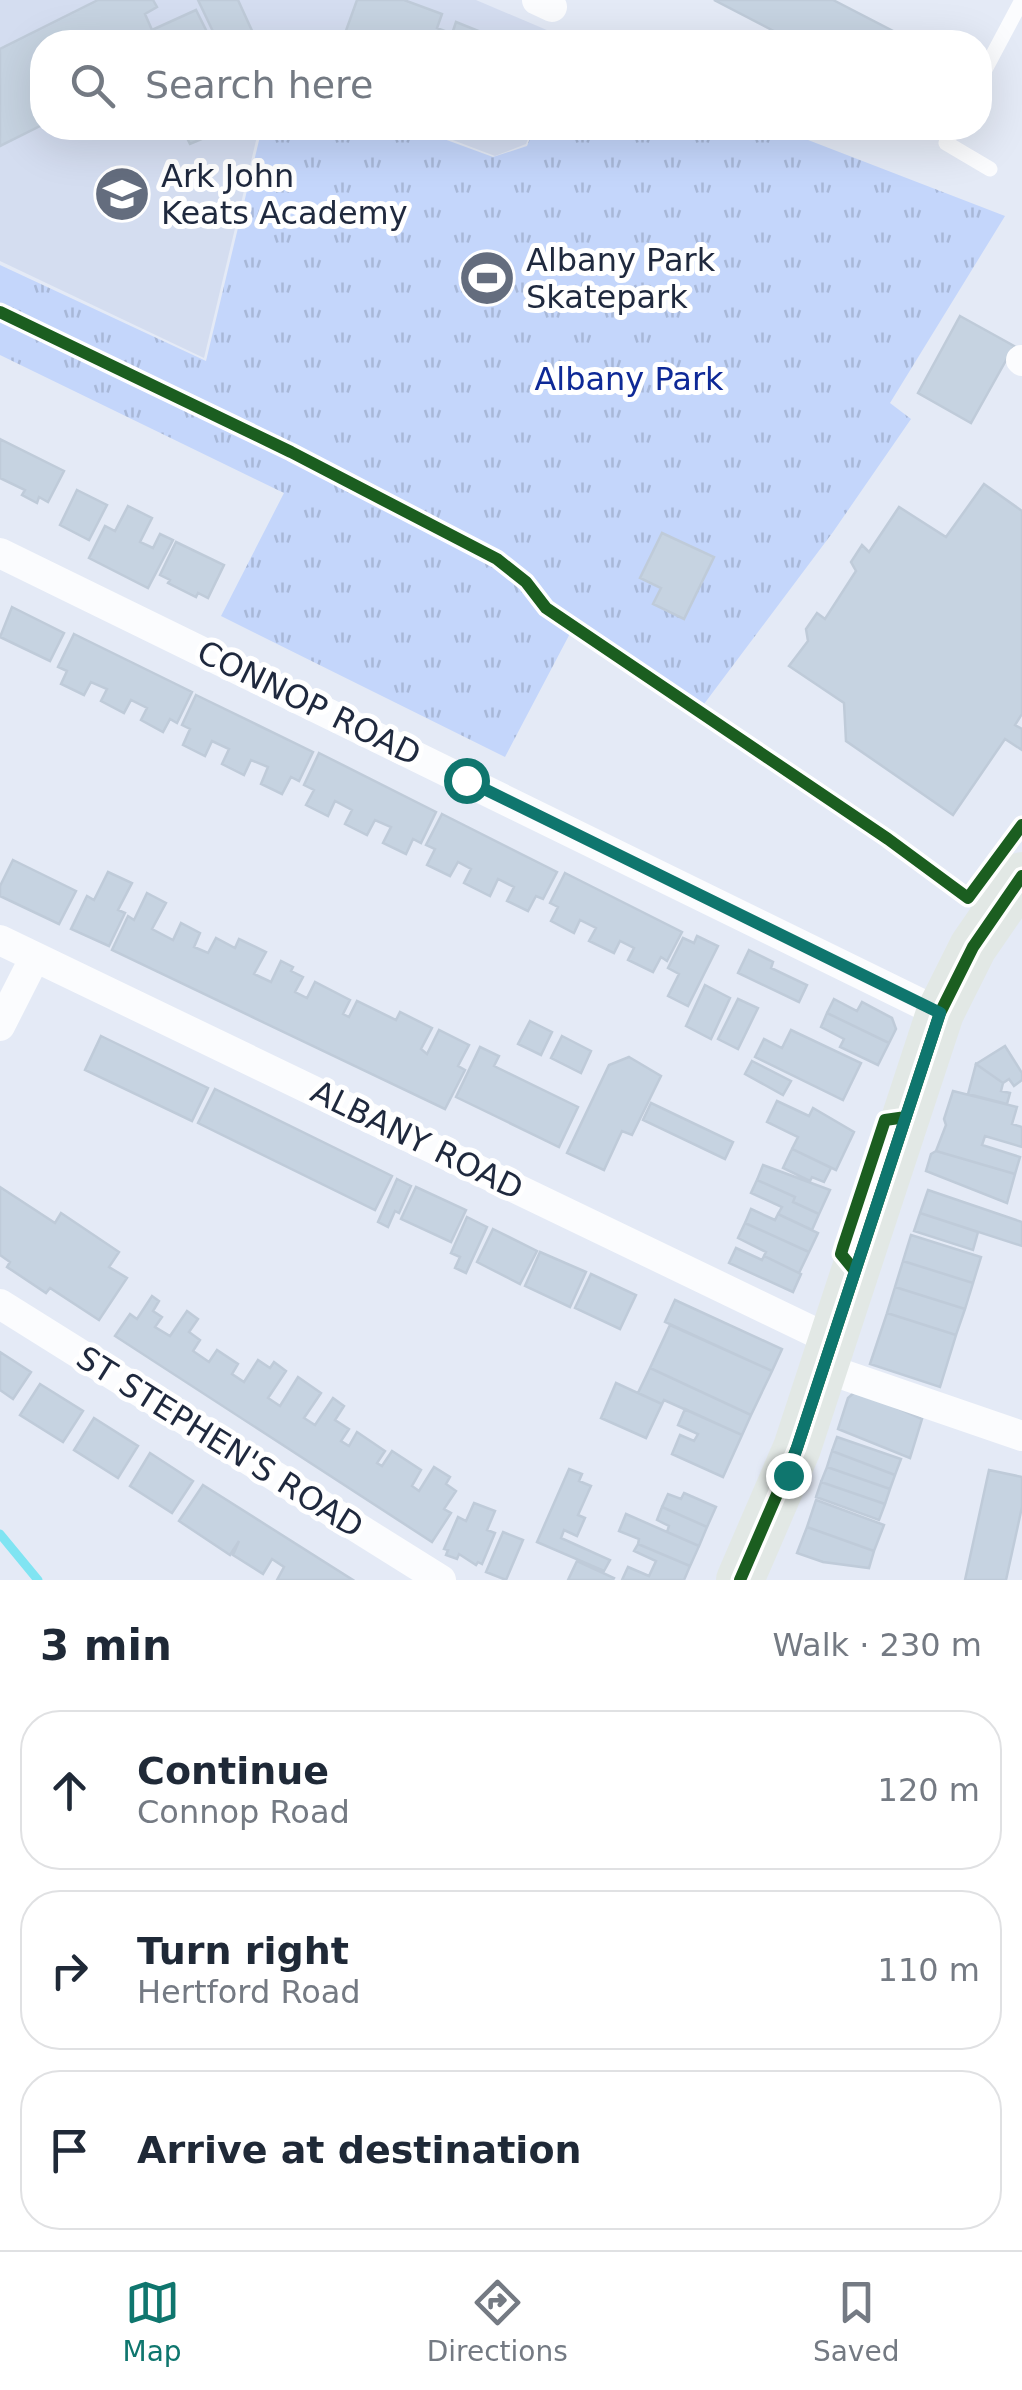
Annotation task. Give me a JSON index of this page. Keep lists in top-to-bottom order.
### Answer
{
  "streets": {
    "street": ["CONNOP ROAD", "ALBANY ROAD", "ST STEPHEN'S ROAD"]
  },
  "parks": ["Albany Park"],
  "places": {
    "school or university": ["Ark John Keats Academy"],
    "sports": ["Albany Park Skatepark"]
  },
  "page": {
    "search": "Search here",
    "heading": ["3 min", "Walk · 230 m"],
    "list": [
      ["Continue", "Connop Road", "120 m"],
      ["Turn right", "Hertford Road", "110 m"],
      "Arrive at destination"
    ],
    "nav": ["Map", "Directions", "Saved"]
  }
}
